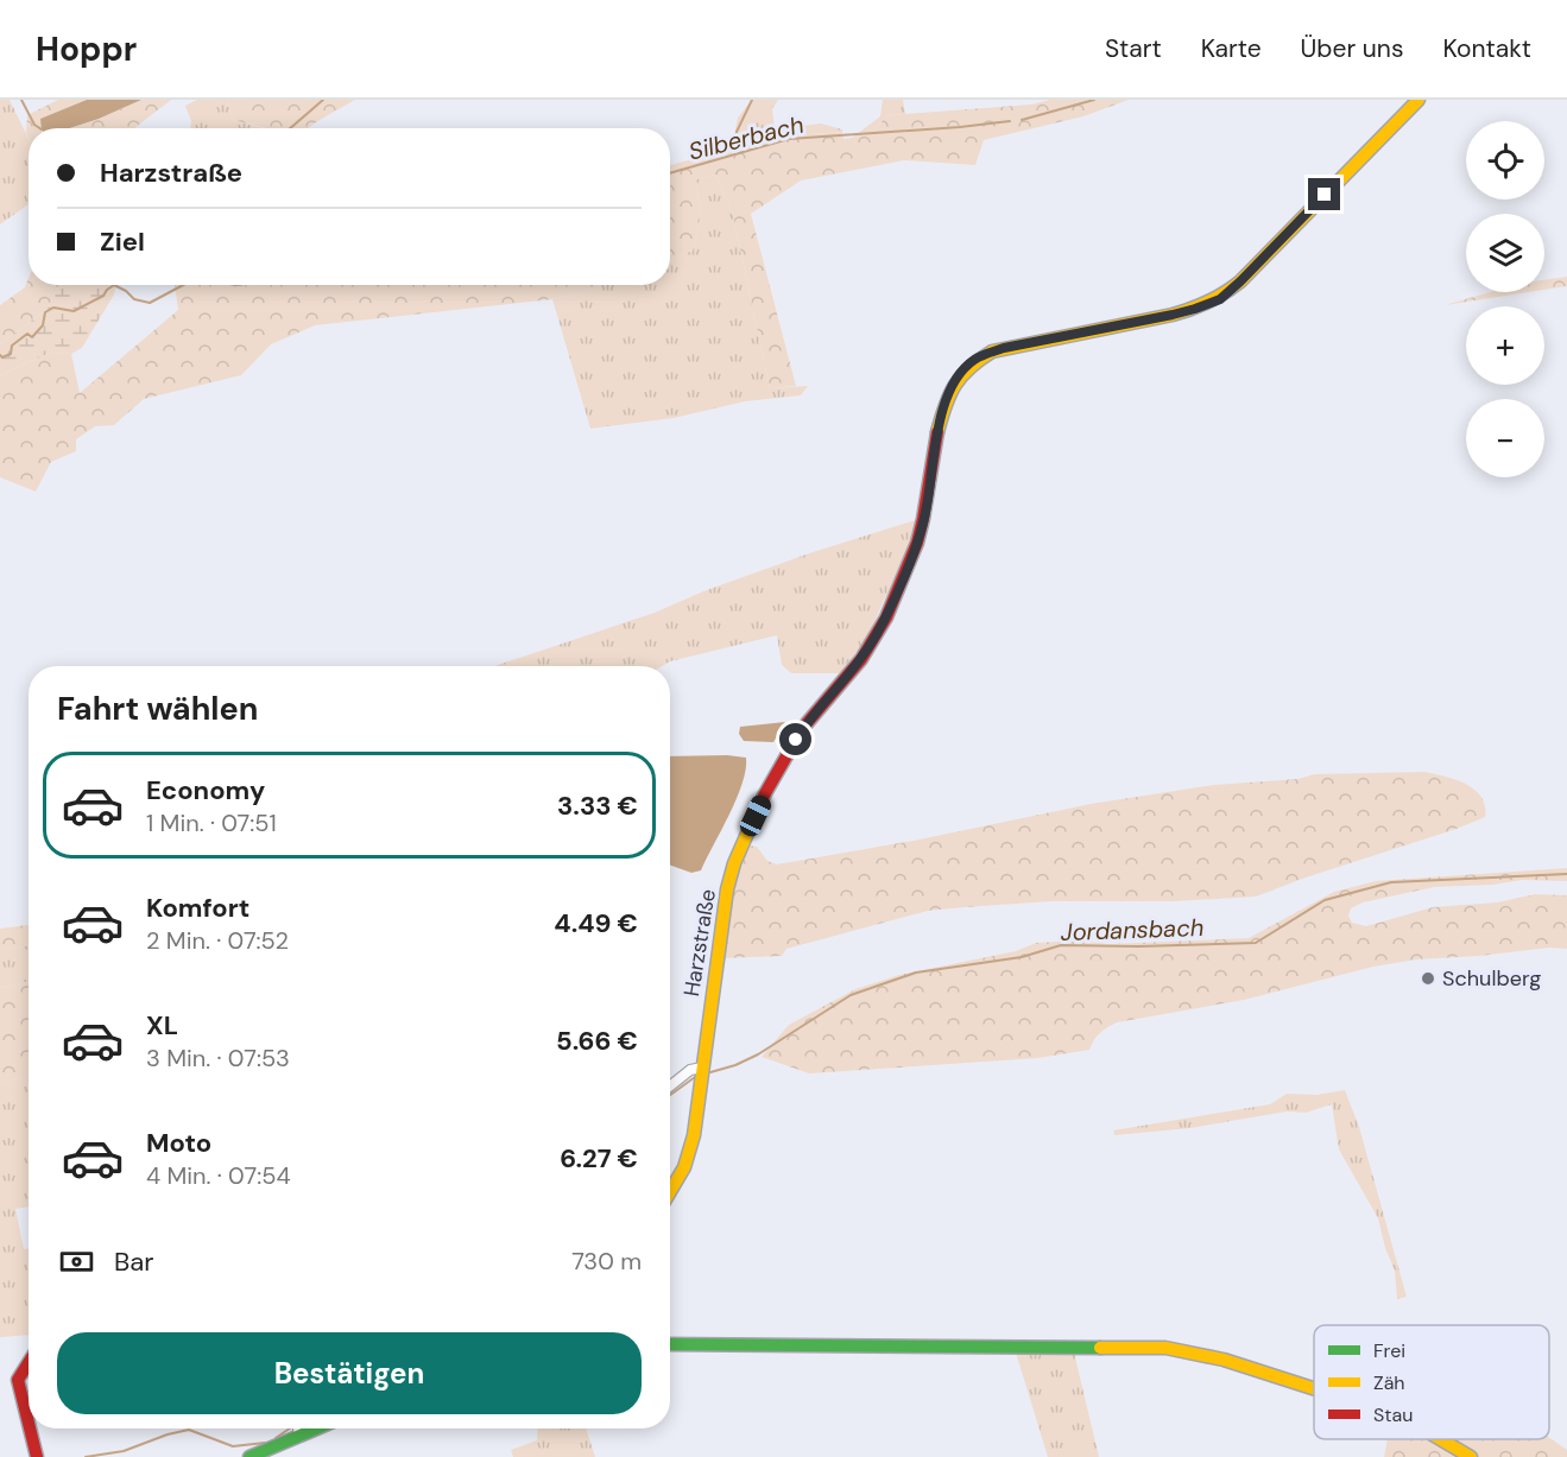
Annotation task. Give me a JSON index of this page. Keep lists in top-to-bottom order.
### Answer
{
  "streets": {
    "street": ["Harzstraße"]
  },
  "water": ["Silberbach", "Jordansbach"],
  "places": ["Schulberg"],
  "legend": ["Frei", "Zäh", "Stau"],
  "page": {
    "header": "Hoppr",
    "nav": [
      "Start",
      "Karte",
      "Über uns",
      "Kontakt"
    ],
    "map_buttons": ["+", "−"],
    "banner": ["Harzstraße", "Ziel"],
    "heading": "Fahrt wählen",
    "list": [
      {
        "name": "Economy",
        "note": "1 Min. · 07:51",
        "value": "3.33 €"
      },
      {
        "name": "Komfort",
        "note": "2 Min. · 07:52",
        "value": "4.49 €"
      },
      {
        "name": "XL",
        "note": "3 Min. · 07:53",
        "value": "5.66 €"
      },
      {
        "name": "Moto",
        "note": "4 Min. · 07:54",
        "value": "6.27 €"
      }
    ],
    "pay": ["Bar", "730 m"],
    "buttons": "Bestätigen"
  }
}
